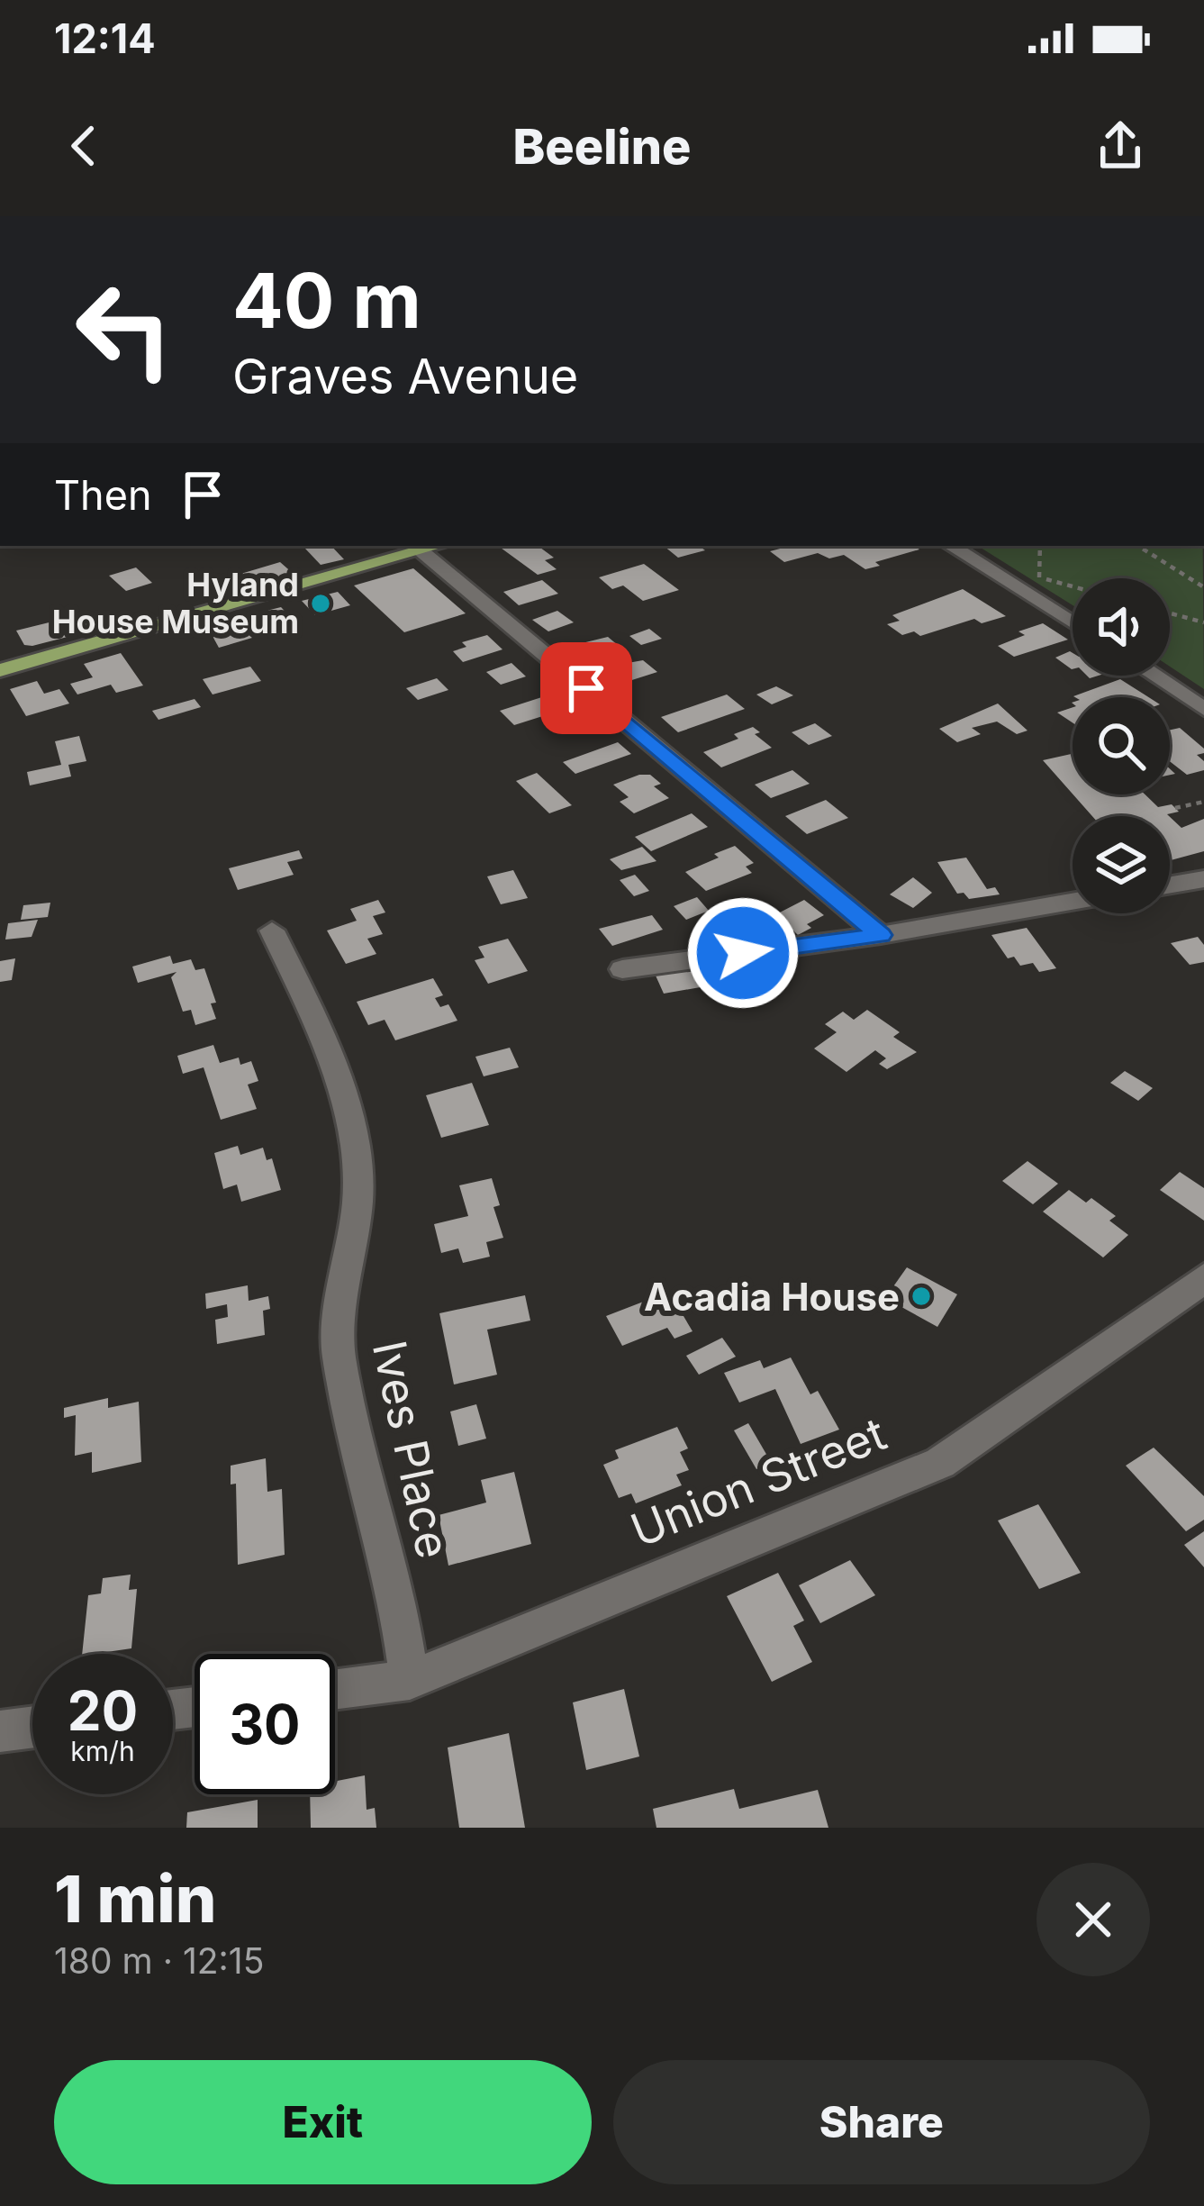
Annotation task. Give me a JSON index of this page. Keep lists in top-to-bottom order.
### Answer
{
  "streets": {
    "street": ["Ives Place", "Union Street"]
  },
  "crossings": [
    ["Ives Place", "Union Street"]
  ],
  "places": ["Hyland House Museum", "Acadia House"],
  "page": {
    "status": "12:14",
    "header": "Beeline",
    "turn": ["40 m", "Graves Avenue"],
    "then": "Then",
    "speed": "20 km/h",
    "limit": "30",
    "heading": ["1 min", "180 m · 12:15"],
    "buttons": ["Exit", "Share"]
  }
}
